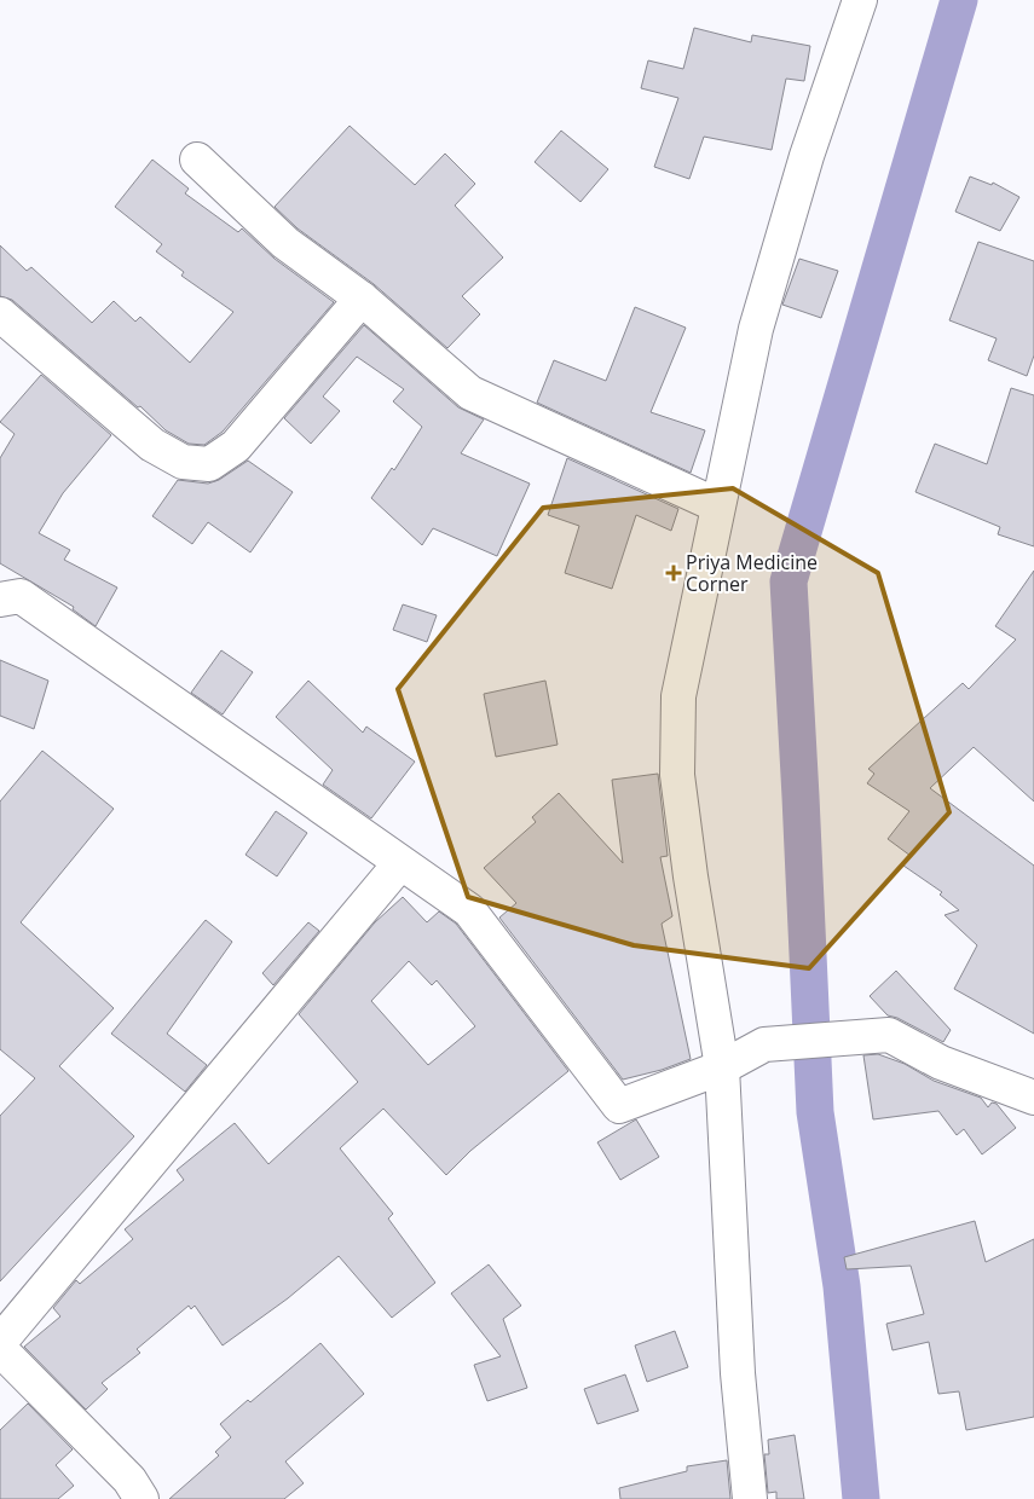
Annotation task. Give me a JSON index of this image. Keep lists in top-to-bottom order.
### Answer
{
  "places": {
    "health": ["Priya Medicine Corner"]
  }
}
